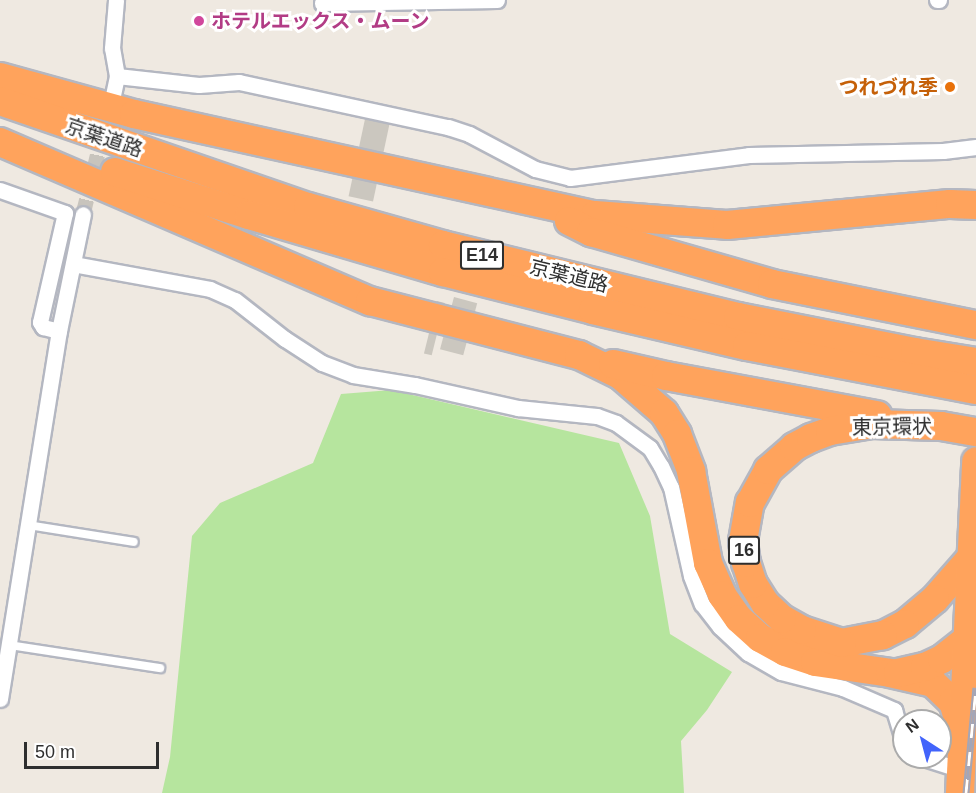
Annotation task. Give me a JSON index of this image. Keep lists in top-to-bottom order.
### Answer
{
  "streets": {
    "highway": [
      "京葉道路",
      "E14",
      "東京環状",
      "16"
    ]
  },
  "places": ["ホテルエックス・ムーン", "つれづれ季"],
  "scale_bar": "50 m",
  "north": "top left"
}
